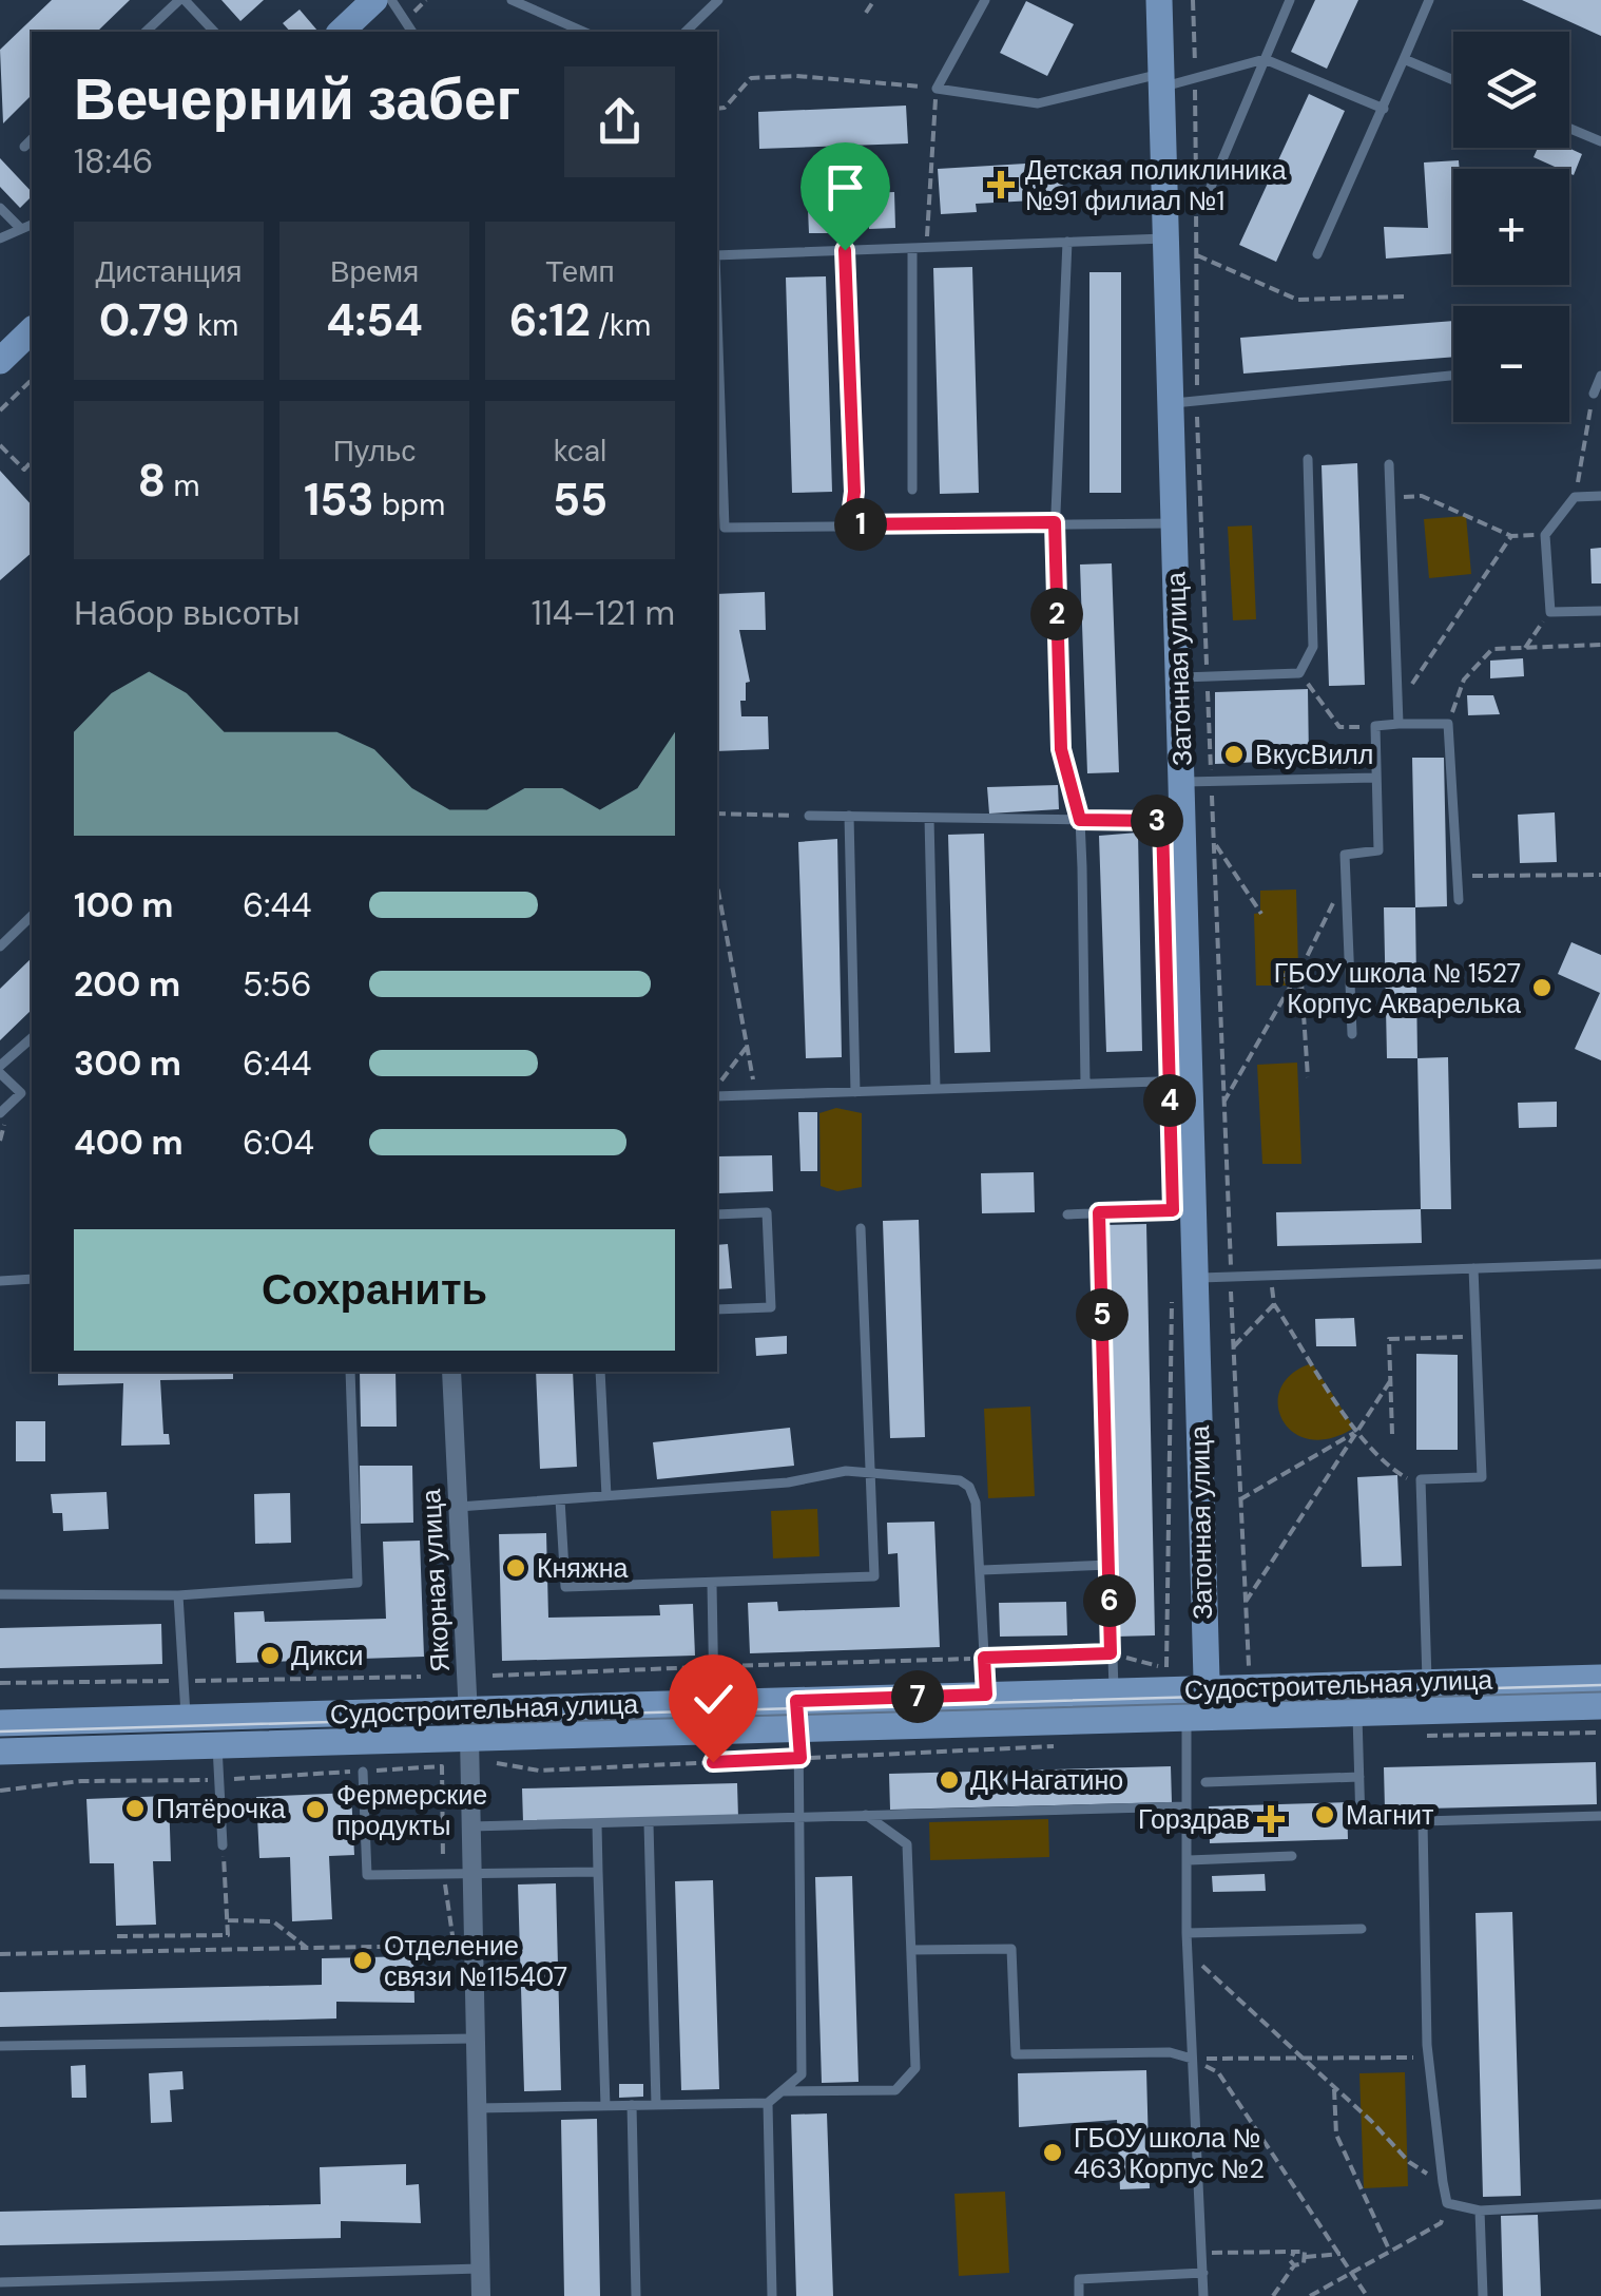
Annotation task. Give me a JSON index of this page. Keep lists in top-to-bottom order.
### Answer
{
  "streets": {
    "street": ["Затонная улица", "Якорная улица", "Судостроительная улица"]
  },
  "crossings": [
    ["Затонная улица", "Судостроительная улица"],
    ["Якорная улица", "Судостроительная улица"]
  ],
  "places": {
    "health": ["Детская поликлиника №91 филиал №1", "Горздрав"],
    "other": [
      "ВкусВилл",
      "ГБОУ школа № 1527 Корпус Акварелька",
      "Княжна",
      "Дикси",
      "ДК Нагатино",
      "Пятёрочка",
      "Фермерские продукты",
      "Магнит",
      "Отделение связи №115407",
      "ГБОУ школа № 463 Корпус №2"
    ]
  },
  "page": {
    "map_buttons": ["+", "−"],
    "heading": ["Вечерний забег", "18:46"],
    "stats": [
      ["Дистанция", "0.79 km"],
      ["Время", "4:54"],
      ["Темп", "6:12 /km"],
      ["8 m"],
      ["Пульс", "153 bpm"],
      ["kcal", "55"]
    ],
    "pins": [
      "1",
      "2",
      "3",
      "4",
      "5",
      "6",
      "7"
    ],
    "chart": ["Набор высоты", "114–121 m"],
    "list": [
      {
        "name": "100 m",
        "note": "6:44"
      },
      {
        "name": "200 m",
        "note": "5:56"
      },
      {
        "name": "300 m",
        "note": "6:44"
      },
      {
        "name": "400 m",
        "note": "6:04"
      }
    ],
    "buttons": "Сохранить"
  }
}
